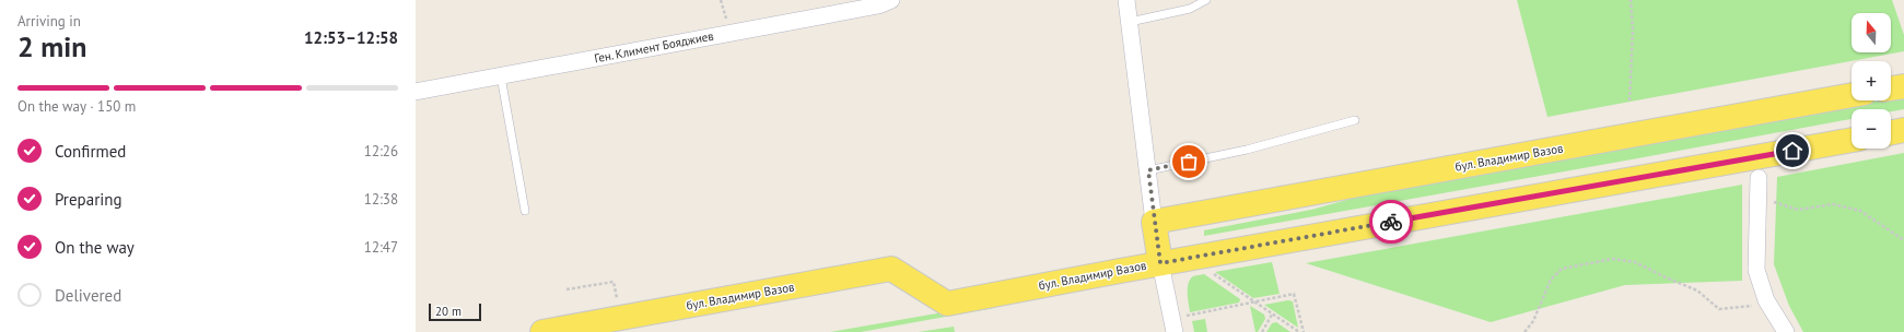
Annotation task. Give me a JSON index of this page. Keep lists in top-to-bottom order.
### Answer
{
  "streets": {
    "main road": ["бул. Владимир Вазов"],
    "street": ["Ген. Климент Бояджиев"]
  },
  "scale_bar": "20 m",
  "north": "top",
  "page": {
    "heading": ["2 min", "Arriving in", "12:53–12:58"],
    "map_buttons": ["+", "−"],
    "bar": "On the way · 150 m",
    "list": [
      ["Confirmed", "12:26"],
      ["Preparing", "12:38"],
      ["On the way", "12:47"],
      "Delivered"
    ],
    "scale": "20 m"
  }
}
